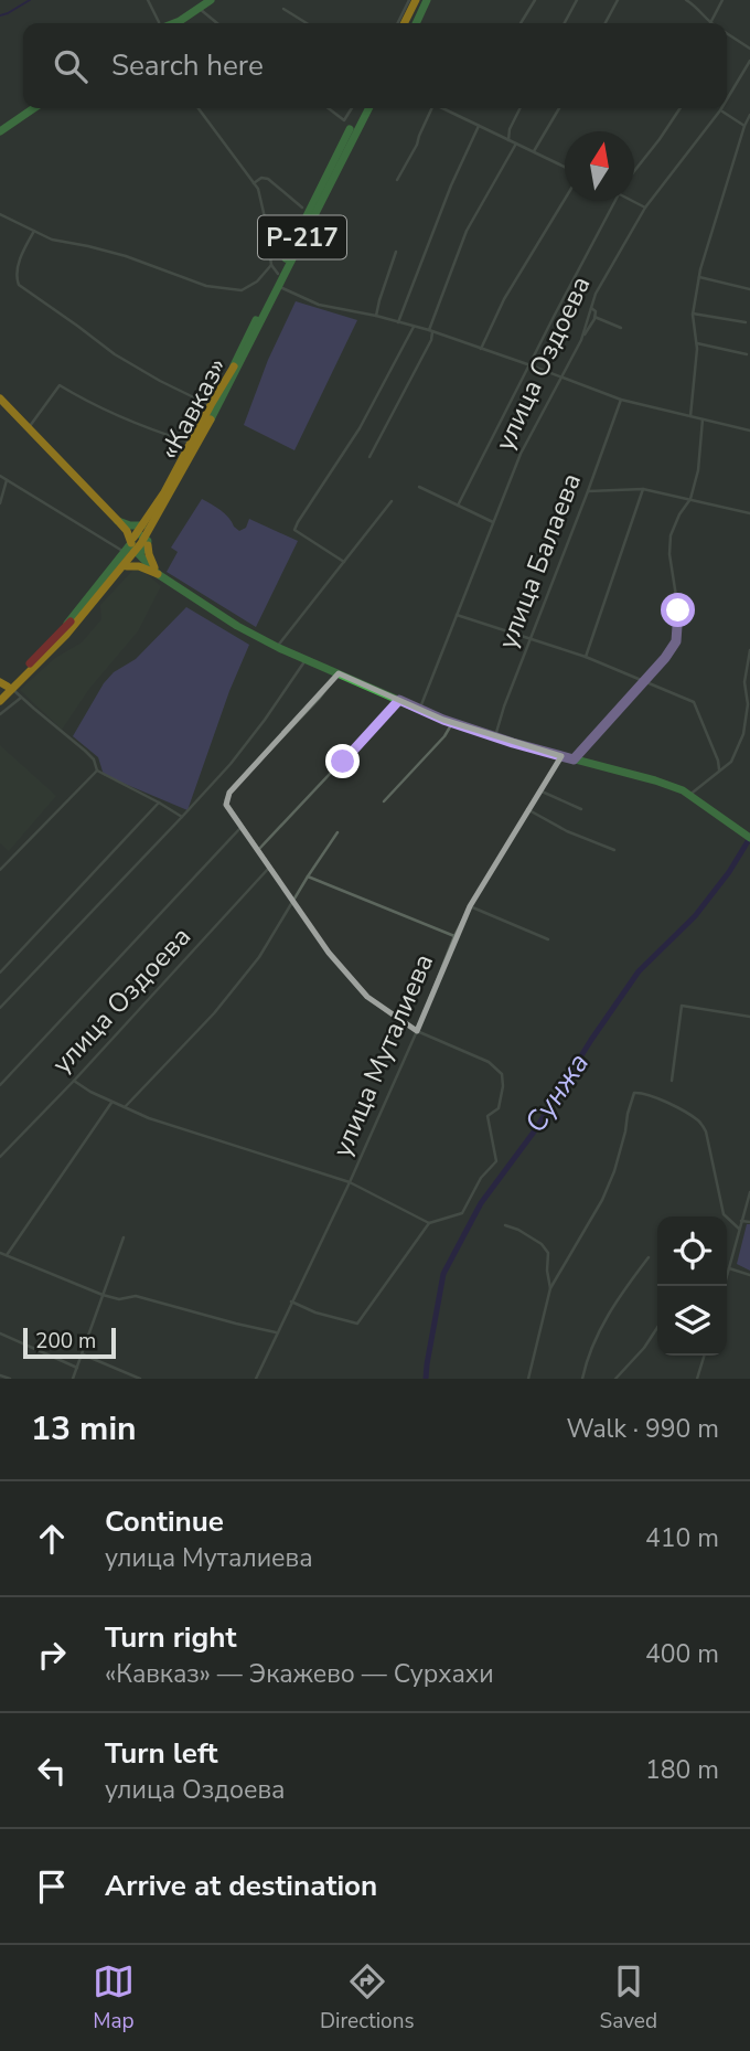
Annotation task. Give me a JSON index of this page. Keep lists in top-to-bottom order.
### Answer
{
  "streets": {
    "main road": ["Р-217", "«Кавказ»"],
    "street": ["улица Оздоева", "улица Балаева", "улица Муталиева"]
  },
  "crossings": [
    ["Р-217", "«Кавказ»"]
  ],
  "water": ["Сунжа"],
  "scale_bar": "200 m",
  "north": "top",
  "page": {
    "search": "Search here",
    "scale": "200 m",
    "heading": ["13 min", "Walk · 990 m"],
    "list": [
      ["Continue", "улица Муталиева", "410 m"],
      ["Turn right", "«Кавказ» — Экажево — Сурхахи", "400 m"],
      ["Turn left", "улица Оздоева", "180 m"],
      "Arrive at destination"
    ],
    "nav": ["Map", "Directions", "Saved"]
  }
}
